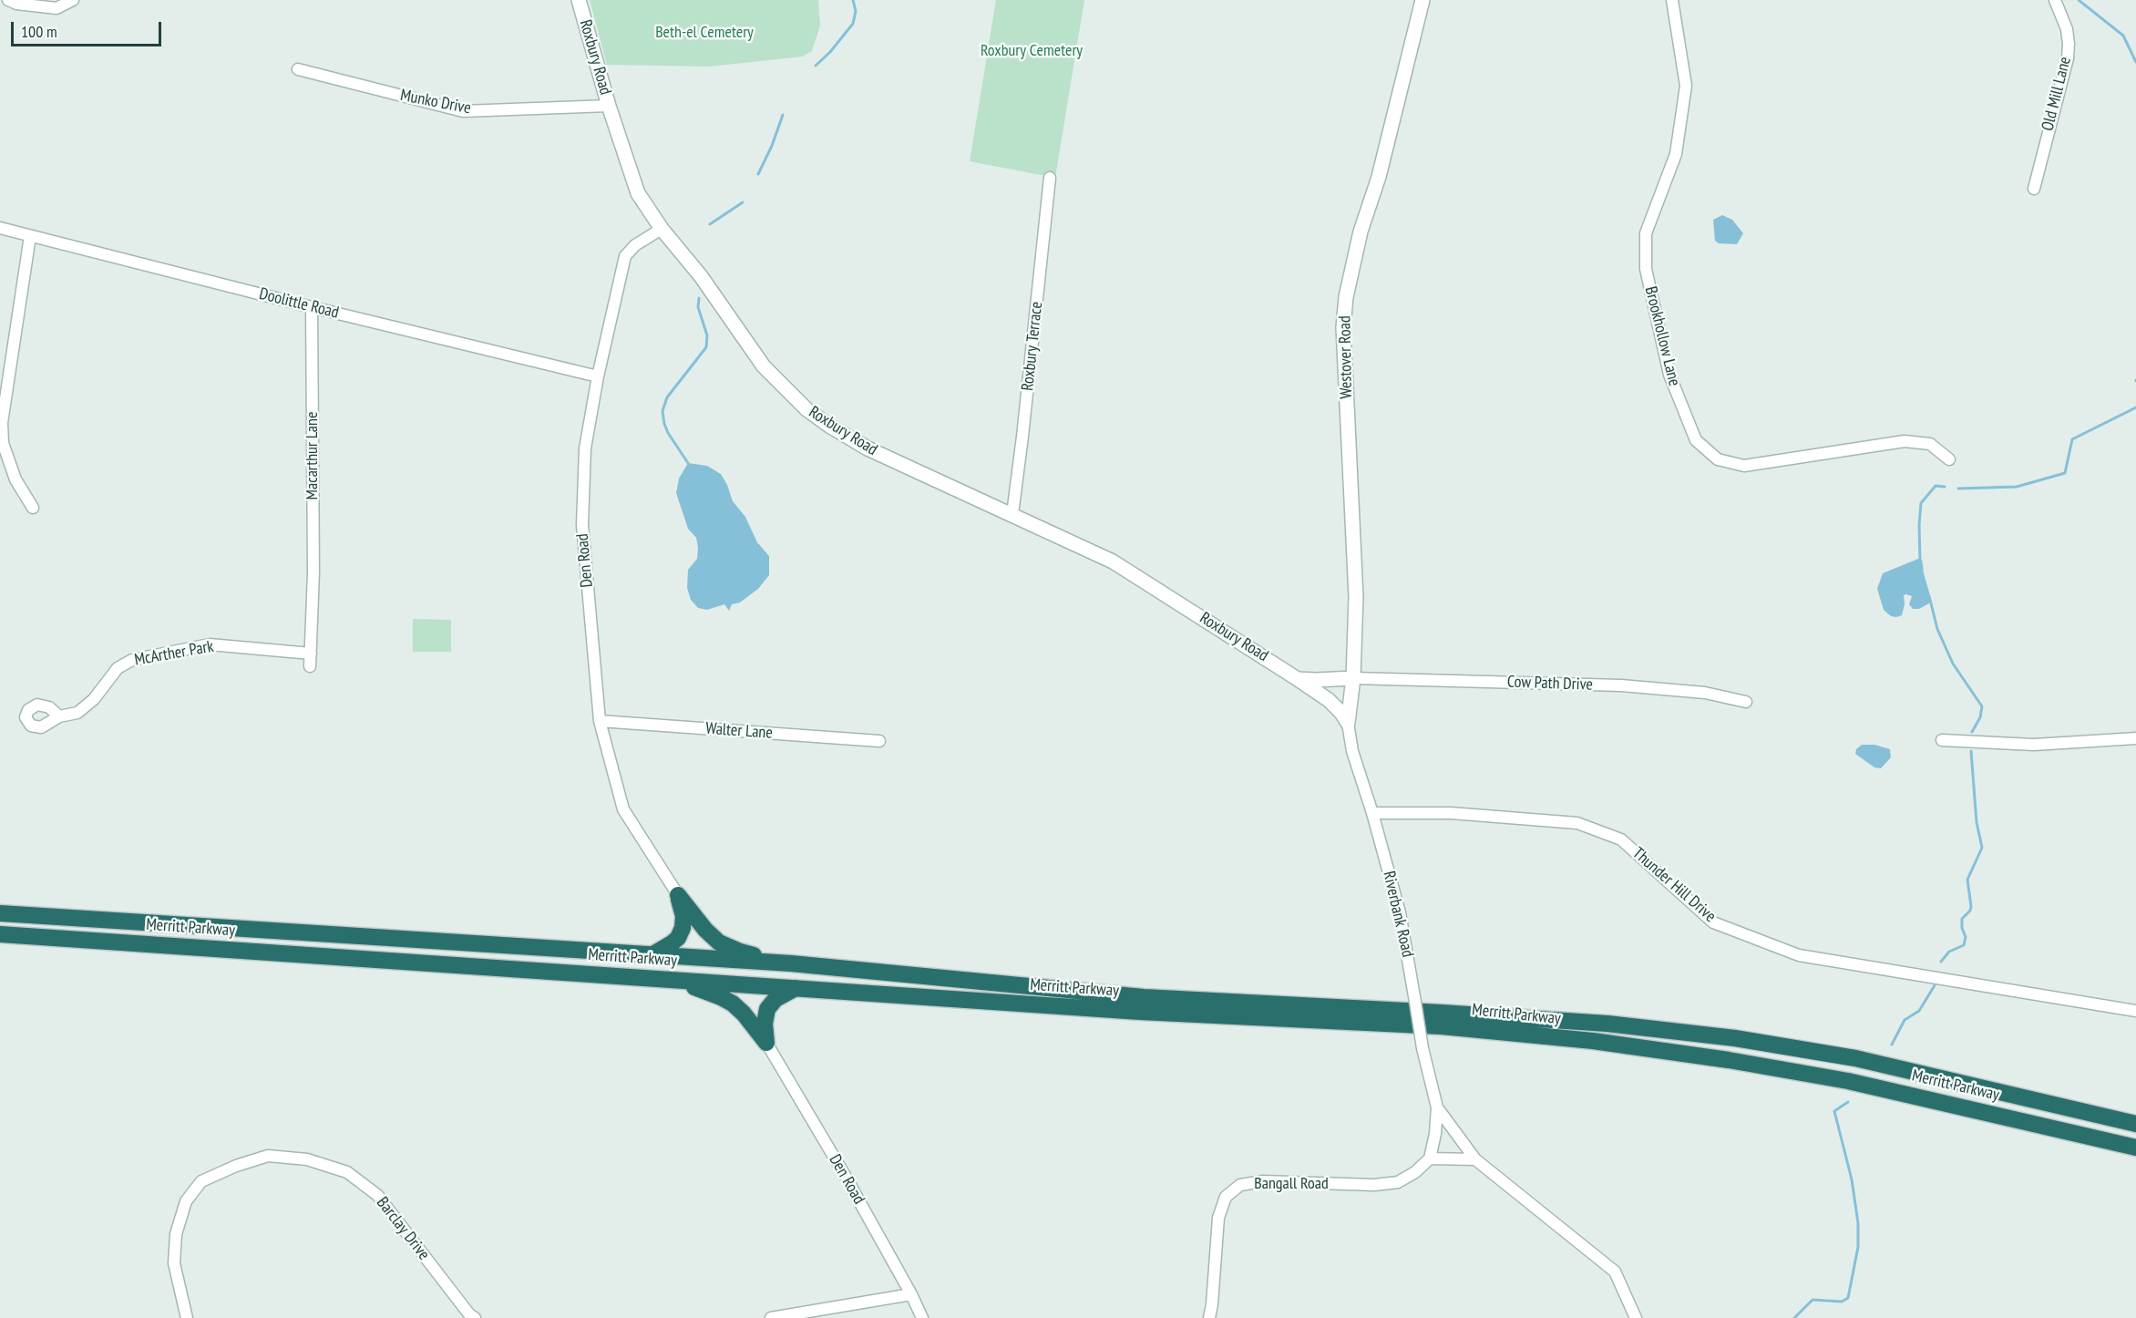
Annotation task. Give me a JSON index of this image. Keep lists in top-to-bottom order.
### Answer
{
  "streets": {
    "highway": ["Merritt Parkway"],
    "street": [
      "Roxbury Road",
      "Old Mill Lane",
      "Munko Drive",
      "Doolittle Road",
      "Brookhollow Lane",
      "Roxbury Terrace",
      "Westover Road",
      "Macarthur Lane",
      "Den Road",
      "McArther Park",
      "Cow Path Drive",
      "Walter Lane",
      "Thunder Hill Drive",
      "Riverbank Road",
      "Bangall Road",
      "Barclay Drive"
    ]
  },
  "crossings": [
    ["Roxbury Road", "Munko Drive"],
    ["Roxbury Road", "Roxbury Terrace"],
    ["Roxbury Road", "Westover Road"],
    ["Roxbury Road", "Den Road"],
    ["Roxbury Road", "Cow Path Drive"],
    ["Roxbury Road", "Riverbank Road"],
    ["Doolittle Road", "Macarthur Lane"],
    ["Doolittle Road", "Den Road"],
    ["Westover Road", "Cow Path Drive"],
    ["Westover Road", "Riverbank Road"],
    ["Macarthur Lane", "McArther Park"],
    ["Den Road", "Walter Lane"],
    ["Thunder Hill Drive", "Riverbank Road"],
    ["Riverbank Road", "Bangall Road"]
  ],
  "parks": ["Beth-el Cemetery", "Roxbury Cemetery"],
  "scale_bar": "100 m"
}
